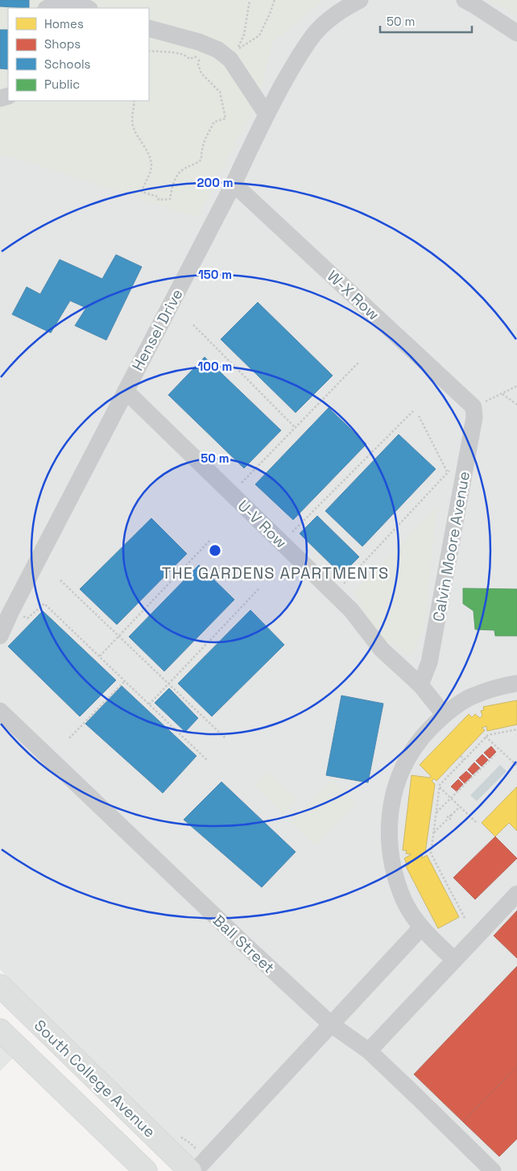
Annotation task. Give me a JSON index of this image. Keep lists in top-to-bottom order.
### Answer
{
  "streets": {
    "main road": ["South College Avenue"],
    "street": [
      "W-X Row",
      "Hensel Drive",
      "U-V Row",
      "Calvin Moore Avenue",
      "Ball Street"
    ]
  },
  "crossings": [
    ["W-X Row", "Hensel Drive"],
    ["W-X Row", "Calvin Moore Avenue"],
    ["Hensel Drive", "U-V Row"],
    ["U-V Row", "Calvin Moore Avenue"]
  ],
  "districts": ["THE GARDENS APARTMENTS"],
  "legend": [
    "Homes",
    "Shops",
    "Schools",
    "Public"
  ],
  "scale_bar": "50 m",
  "rings": [
    "200 m",
    "150 m",
    "100 m",
    "50 m"
  ]
}
